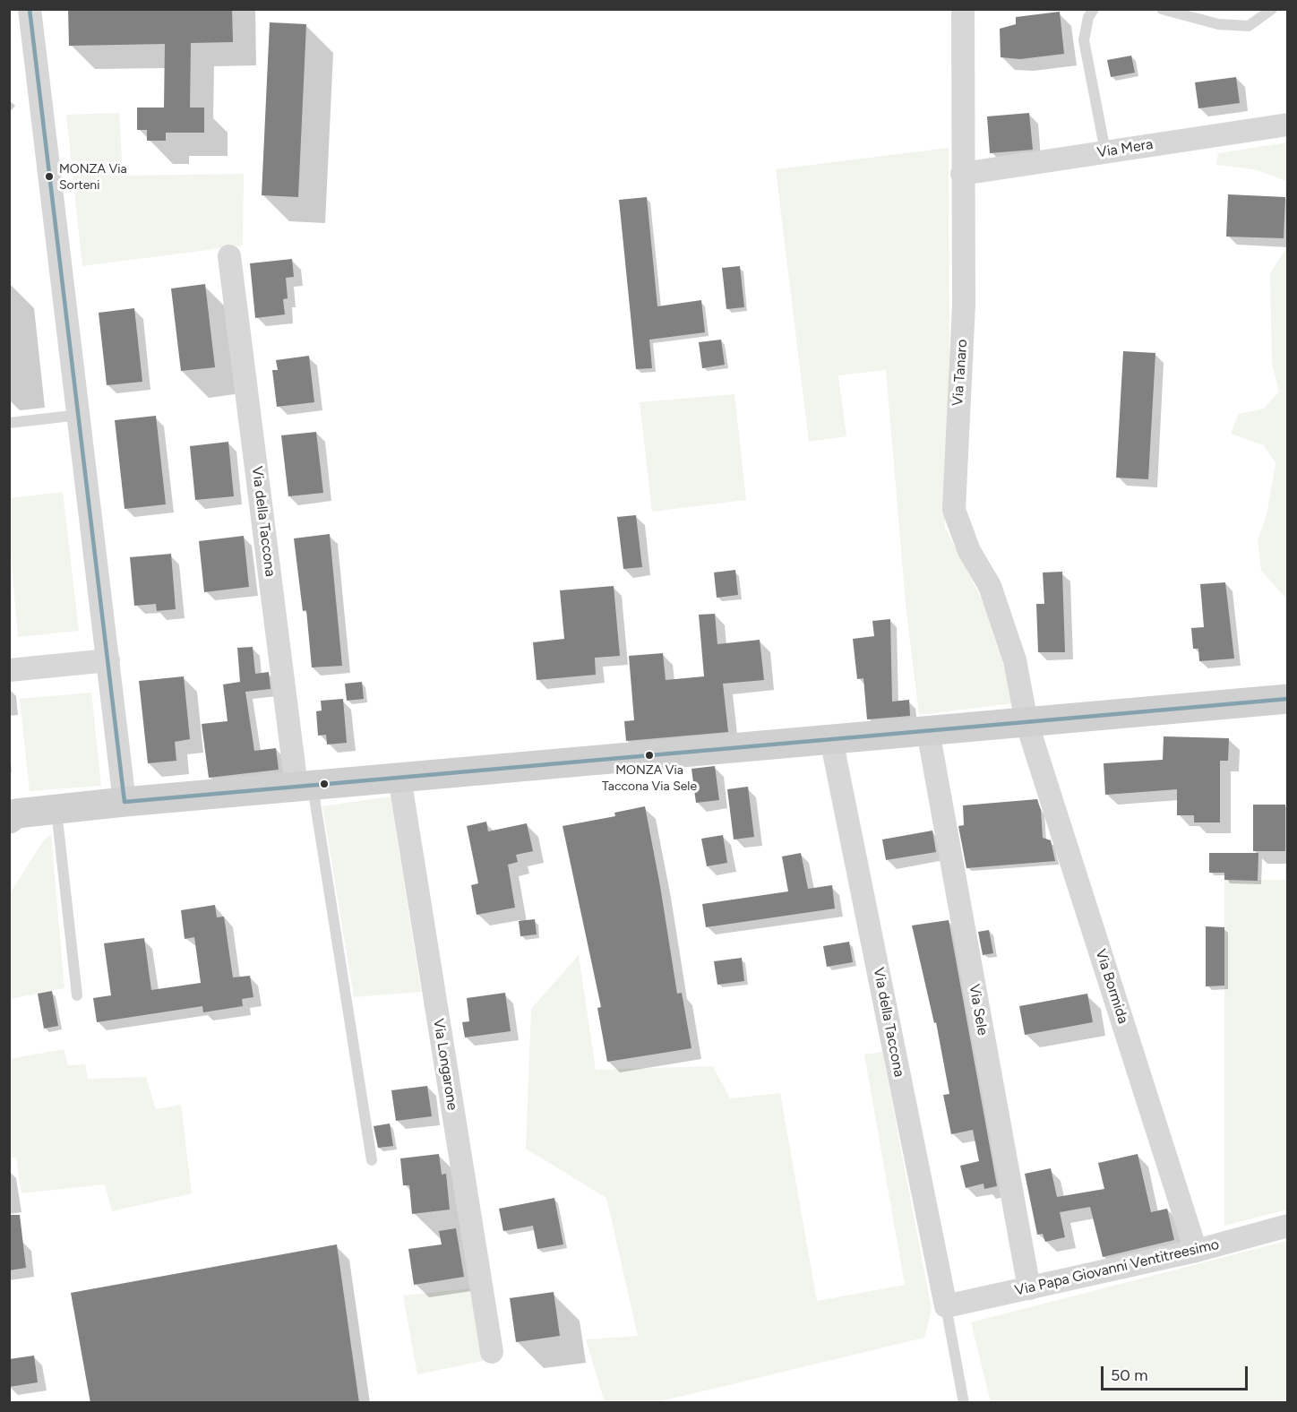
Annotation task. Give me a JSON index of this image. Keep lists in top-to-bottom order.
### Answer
{
  "streets": {
    "street": [
      "Via Mera",
      "Via Tanaro",
      "Via della Taccona",
      "Via Bormida",
      "Via Sele",
      "Via Longarone",
      "Via Papa Giovanni Ventitreesimo"
    ]
  },
  "crossings": [
    ["Via Mera", "Via Tanaro"],
    ["Via Tanaro", "Via Bormida"],
    ["Via della Taccona", "Via Papa Giovanni Ventitreesimo"],
    ["Via Bormida", "Via Papa Giovanni Ventitreesimo"],
    ["Via Sele", "Via Papa Giovanni Ventitreesimo"]
  ],
  "places": ["MONZA Via Sorteni", "MONZA Via Taccona Via Sele"],
  "scale_bar": "50 m"
}
